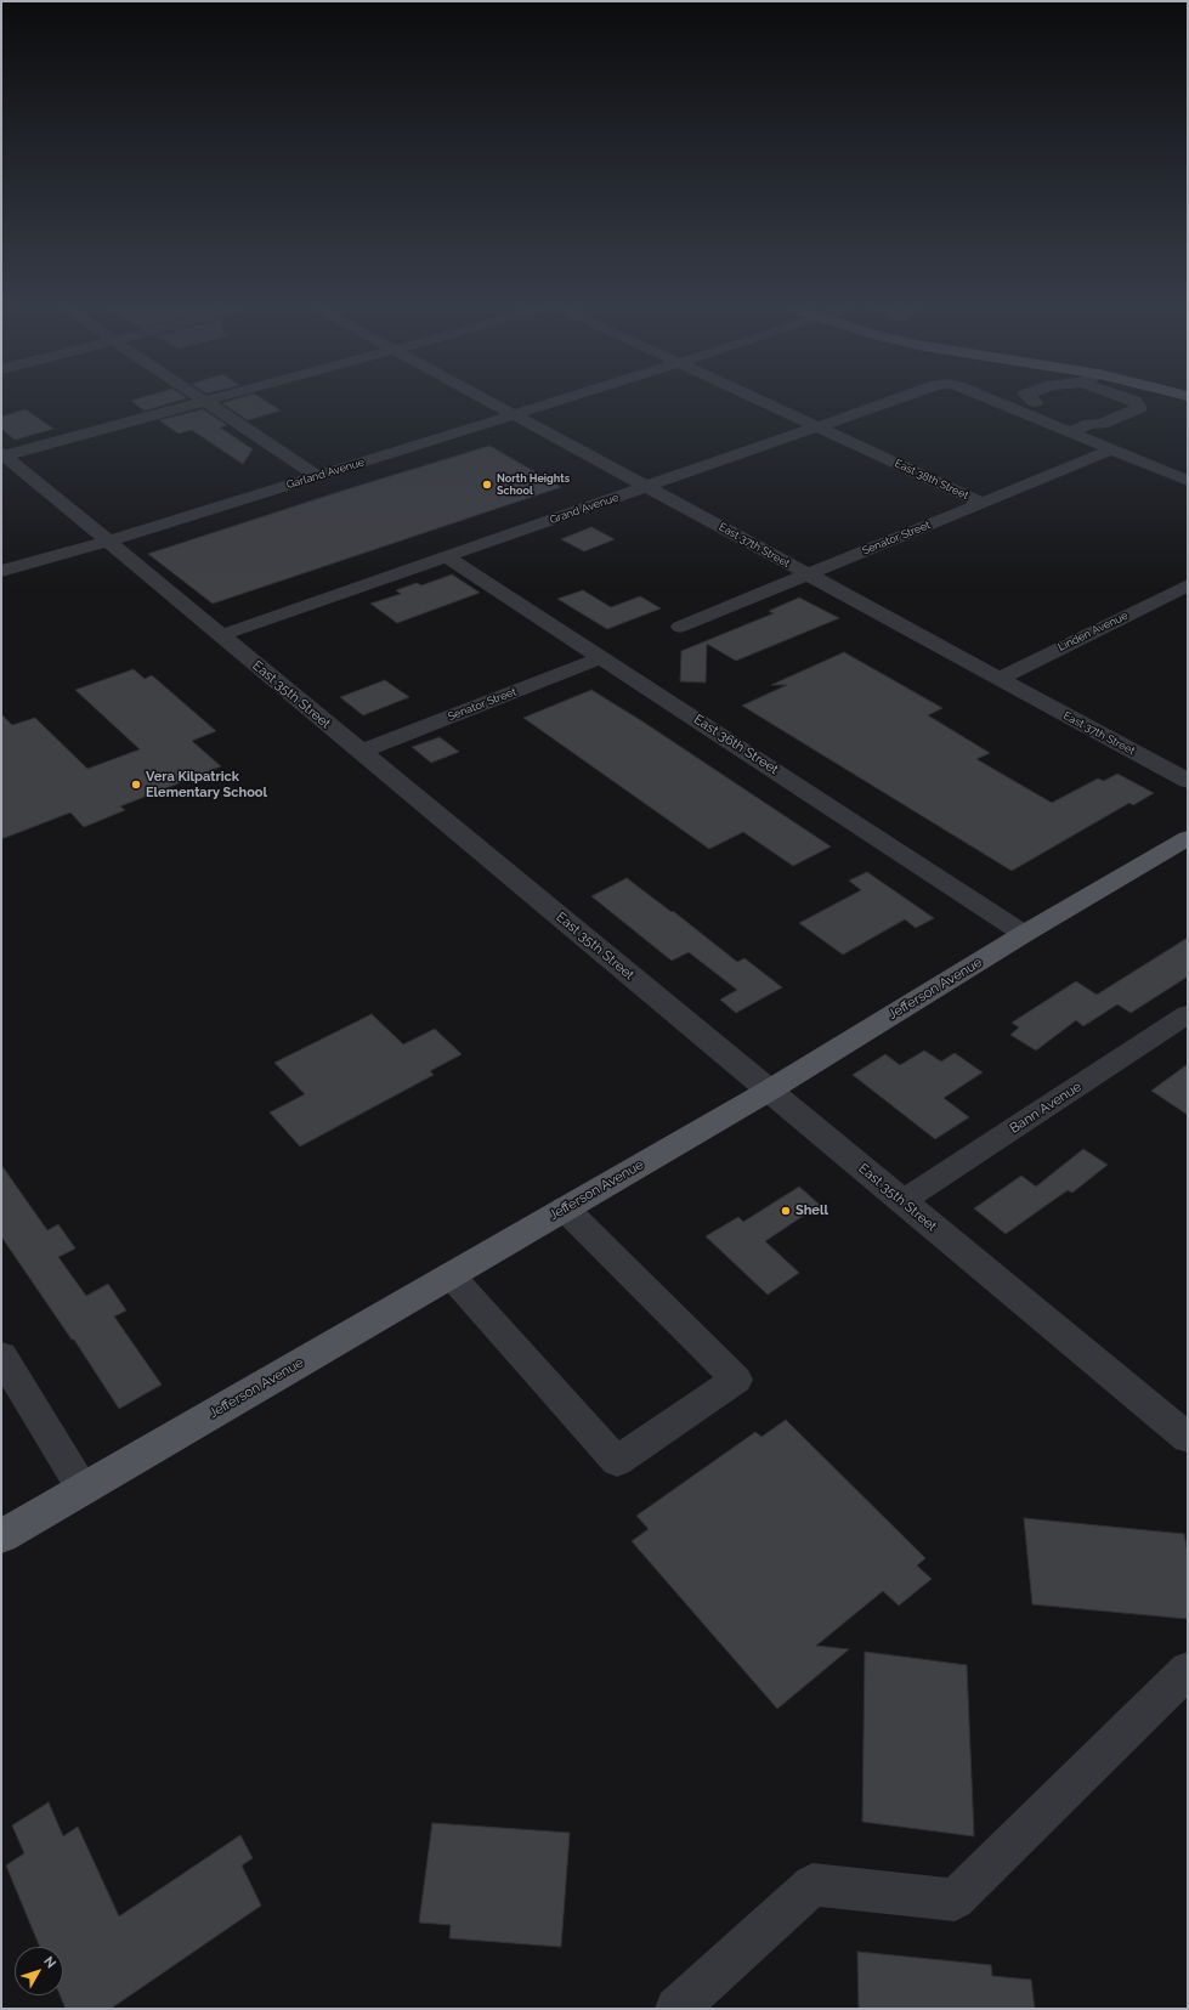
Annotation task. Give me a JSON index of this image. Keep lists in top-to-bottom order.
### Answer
{
  "streets": {
    "main road": ["Jefferson Avenue"],
    "street": [
      "Garland Avenue",
      "East 38th Street",
      "Grand Avenue",
      "Senator Street",
      "East 37th Street",
      "Linden Avenue",
      "East 35th Street",
      "East 36th Street",
      "Bann Avenue"
    ]
  },
  "crossings": [
    ["Garland Avenue", "East 37th Street"],
    ["Garland Avenue", "East 35th Street"],
    ["East 38th Street", "Grand Avenue"],
    ["East 38th Street", "Senator Street"],
    ["Grand Avenue", "East 37th Street"],
    ["Grand Avenue", "East 35th Street"],
    ["Grand Avenue", "East 36th Street"],
    ["Senator Street", "East 37th Street"],
    ["Senator Street", "East 35th Street"],
    ["Senator Street", "East 36th Street"],
    ["East 37th Street", "Linden Avenue"],
    ["East 35th Street", "Jefferson Avenue"],
    ["East 35th Street", "Bann Avenue"],
    ["East 36th Street", "Jefferson Avenue"]
  ],
  "places": ["North Heights School", "Vera Kilpatrick Elementary School", "Shell"],
  "north": "top right"
}
